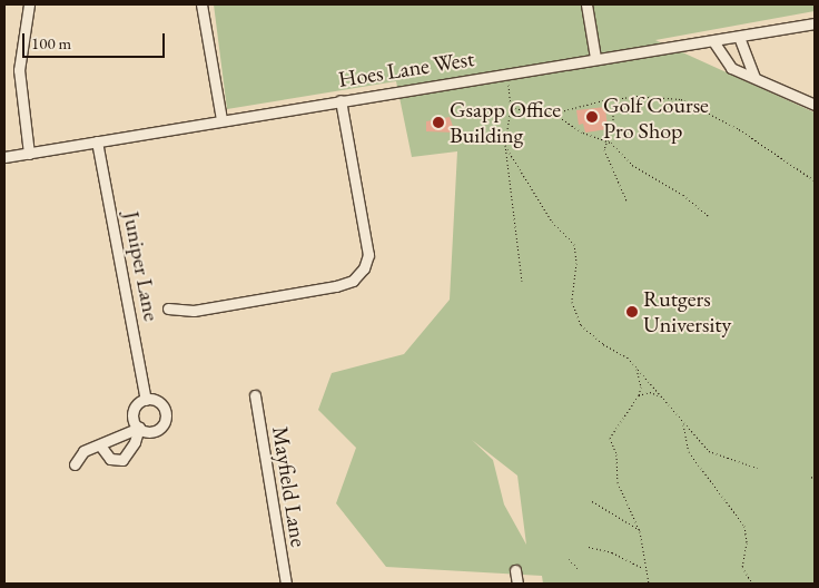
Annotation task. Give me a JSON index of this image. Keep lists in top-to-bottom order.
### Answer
{
  "streets": {
    "street": ["Hoes Lane West", "Juniper Lane", "Mayfield Lane"]
  },
  "crossings": [
    ["Hoes Lane West", "Juniper Lane"]
  ],
  "places": ["Golf Course Pro Shop", "Gsapp Office Building", "Rutgers University"],
  "scale_bar": "100 m"
}
